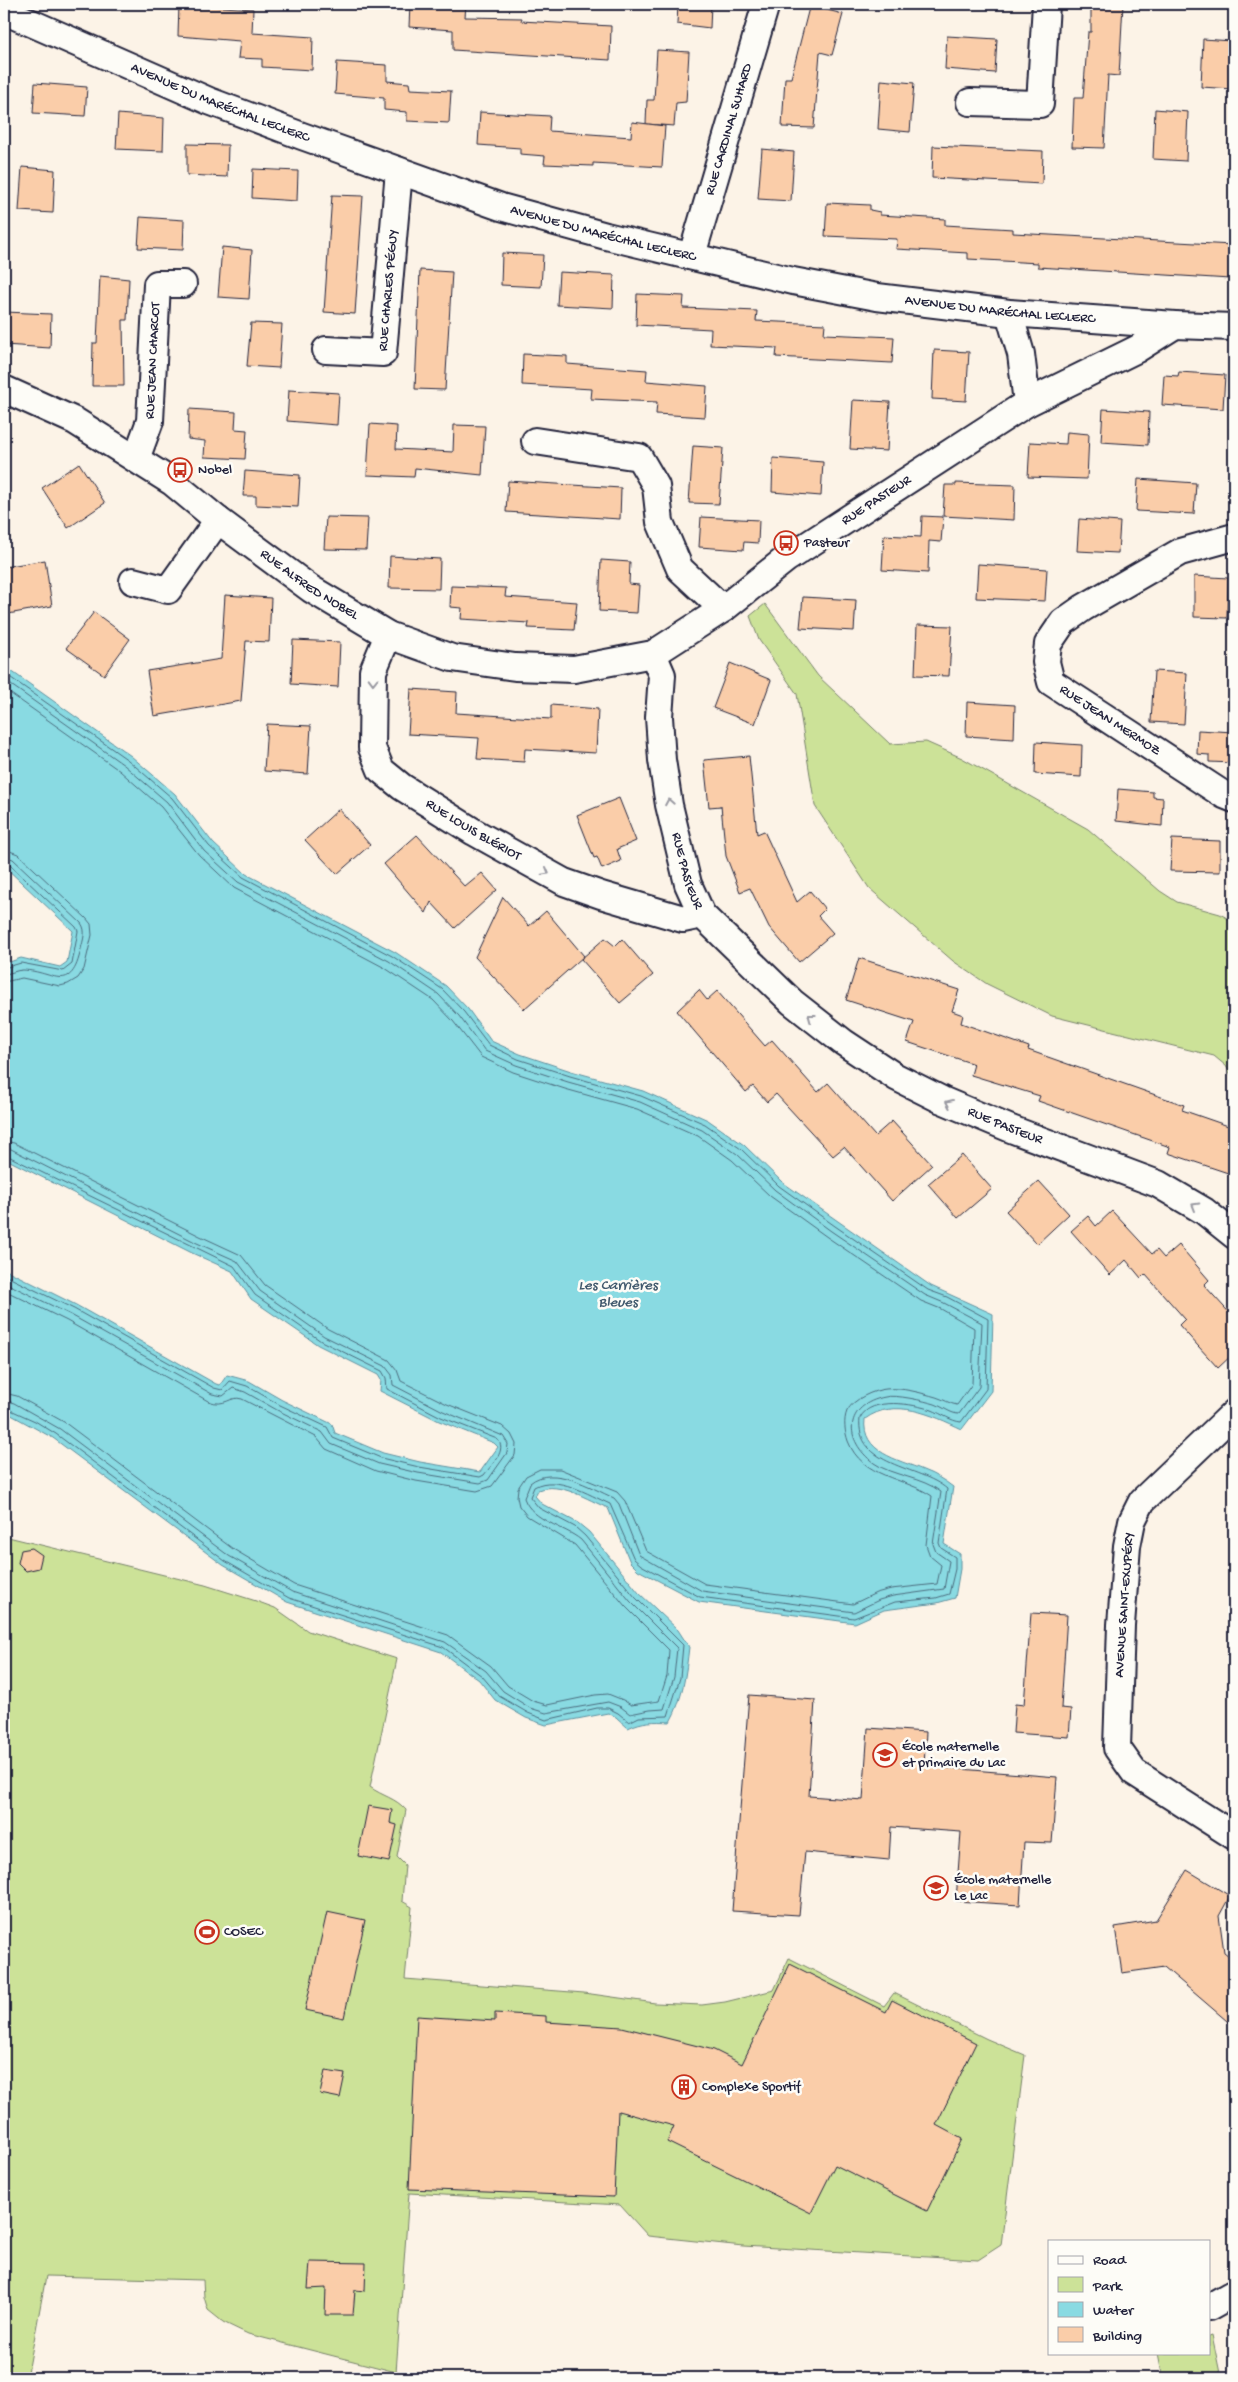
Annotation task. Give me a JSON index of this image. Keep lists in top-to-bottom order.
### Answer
{
  "streets": {
    "street": [
      "AVENUE DU MARÉCHAL LECLERC",
      "RUE CARDINAL SUHARD",
      "RUE CHARLES PÉGUY",
      "RUE JEAN CHARCOT",
      "RUE PASTEUR",
      "RUE ALFRED NOBEL",
      "RUE JEAN MERMOZ",
      "RUE LOUIS BLÉRIOT",
      "AVENUE SAINT-EXUPÉRY"
    ]
  },
  "crossings": [
    ["AVENUE DU MARÉCHAL LECLERC", "RUE CARDINAL SUHARD"],
    ["AVENUE DU MARÉCHAL LECLERC", "RUE CHARLES PÉGUY"],
    ["AVENUE DU MARÉCHAL LECLERC", "RUE PASTEUR"],
    ["RUE JEAN CHARCOT", "RUE ALFRED NOBEL"],
    ["RUE PASTEUR", "RUE ALFRED NOBEL"],
    ["RUE PASTEUR", "RUE LOUIS BLÉRIOT"],
    ["RUE ALFRED NOBEL", "RUE LOUIS BLÉRIOT"]
  ],
  "one_way": ["RUE PASTEUR", "RUE LOUIS BLÉRIOT"],
  "water": ["Les Carrières Bleues"],
  "places": {
    "bus stop": ["Nobel", "Pasteur"],
    "school or university": ["École maternelle et primaire du Lac", "École maternelle Le Lac"],
    "sports": ["COSEC"],
    "building": ["Complexe Sportif"]
  },
  "legend": [
    "Road",
    "Park",
    "Water",
    "Building"
  ]
}
